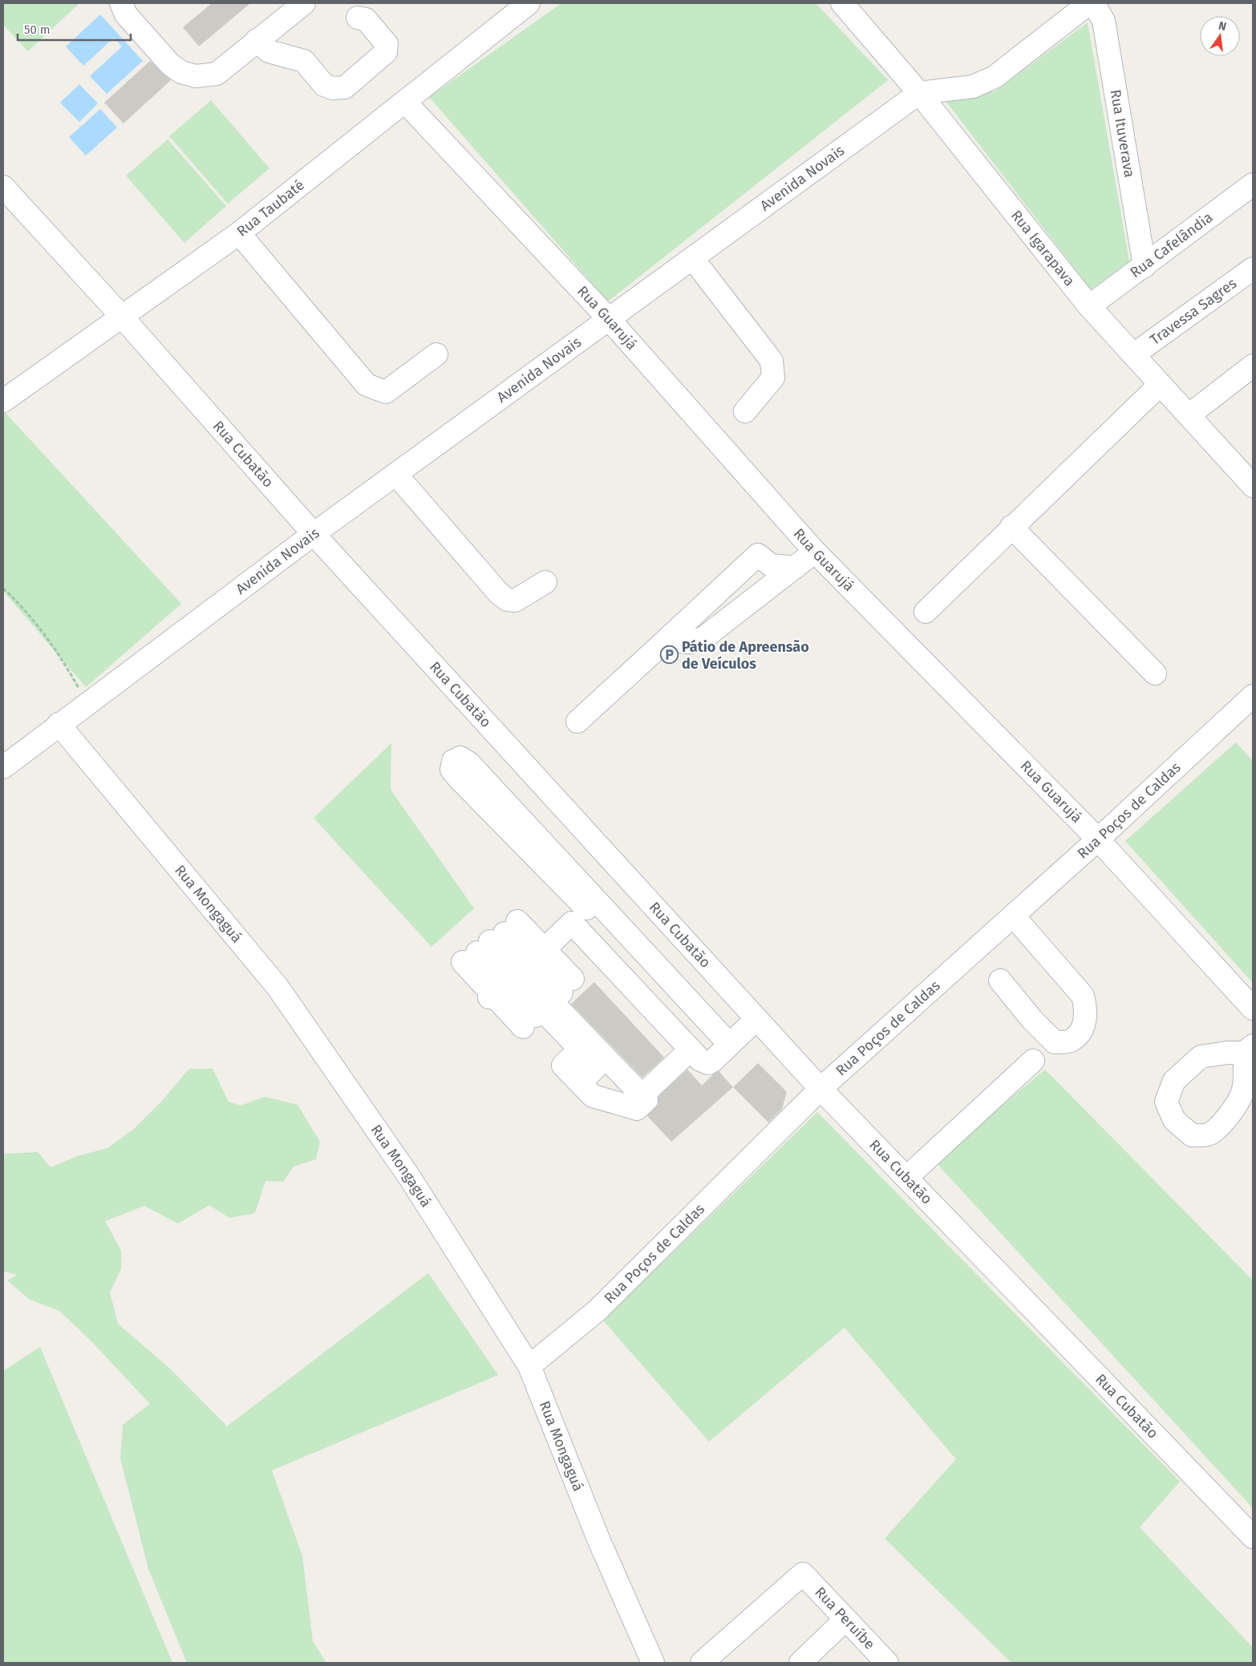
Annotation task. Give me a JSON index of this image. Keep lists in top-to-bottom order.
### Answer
{
  "streets": {
    "street": [
      "Rua Ituverava",
      "Avenida Novais",
      "Rua Taubaté",
      "Rua Cafelândia",
      "Rua Igarapava",
      "Travessa Sagres",
      "Rua Guarujá",
      "Rua Cubatão",
      "Rua Poços de Caldas",
      "Rua Mongaguá",
      "Rua Peruíbe"
    ]
  },
  "crossings": [
    ["Rua Ituverava", "Rua Cafelândia"],
    ["Avenida Novais", "Rua Igarapava"],
    ["Avenida Novais", "Rua Guarujá"],
    ["Avenida Novais", "Rua Cubatão"],
    ["Avenida Novais", "Rua Mongaguá"],
    ["Rua Taubaté", "Rua Guarujá"],
    ["Rua Taubaté", "Rua Cubatão"],
    ["Rua Cafelândia", "Rua Igarapava"],
    ["Rua Igarapava", "Travessa Sagres"],
    ["Rua Guarujá", "Rua Poços de Caldas"],
    ["Rua Cubatão", "Rua Poços de Caldas"],
    ["Rua Poços de Caldas", "Rua Mongaguá"]
  ],
  "places": {
    "parking": ["Pátio de Apreensão de Veículos"]
  },
  "scale_bar": "50 m",
  "north": "top"
}
